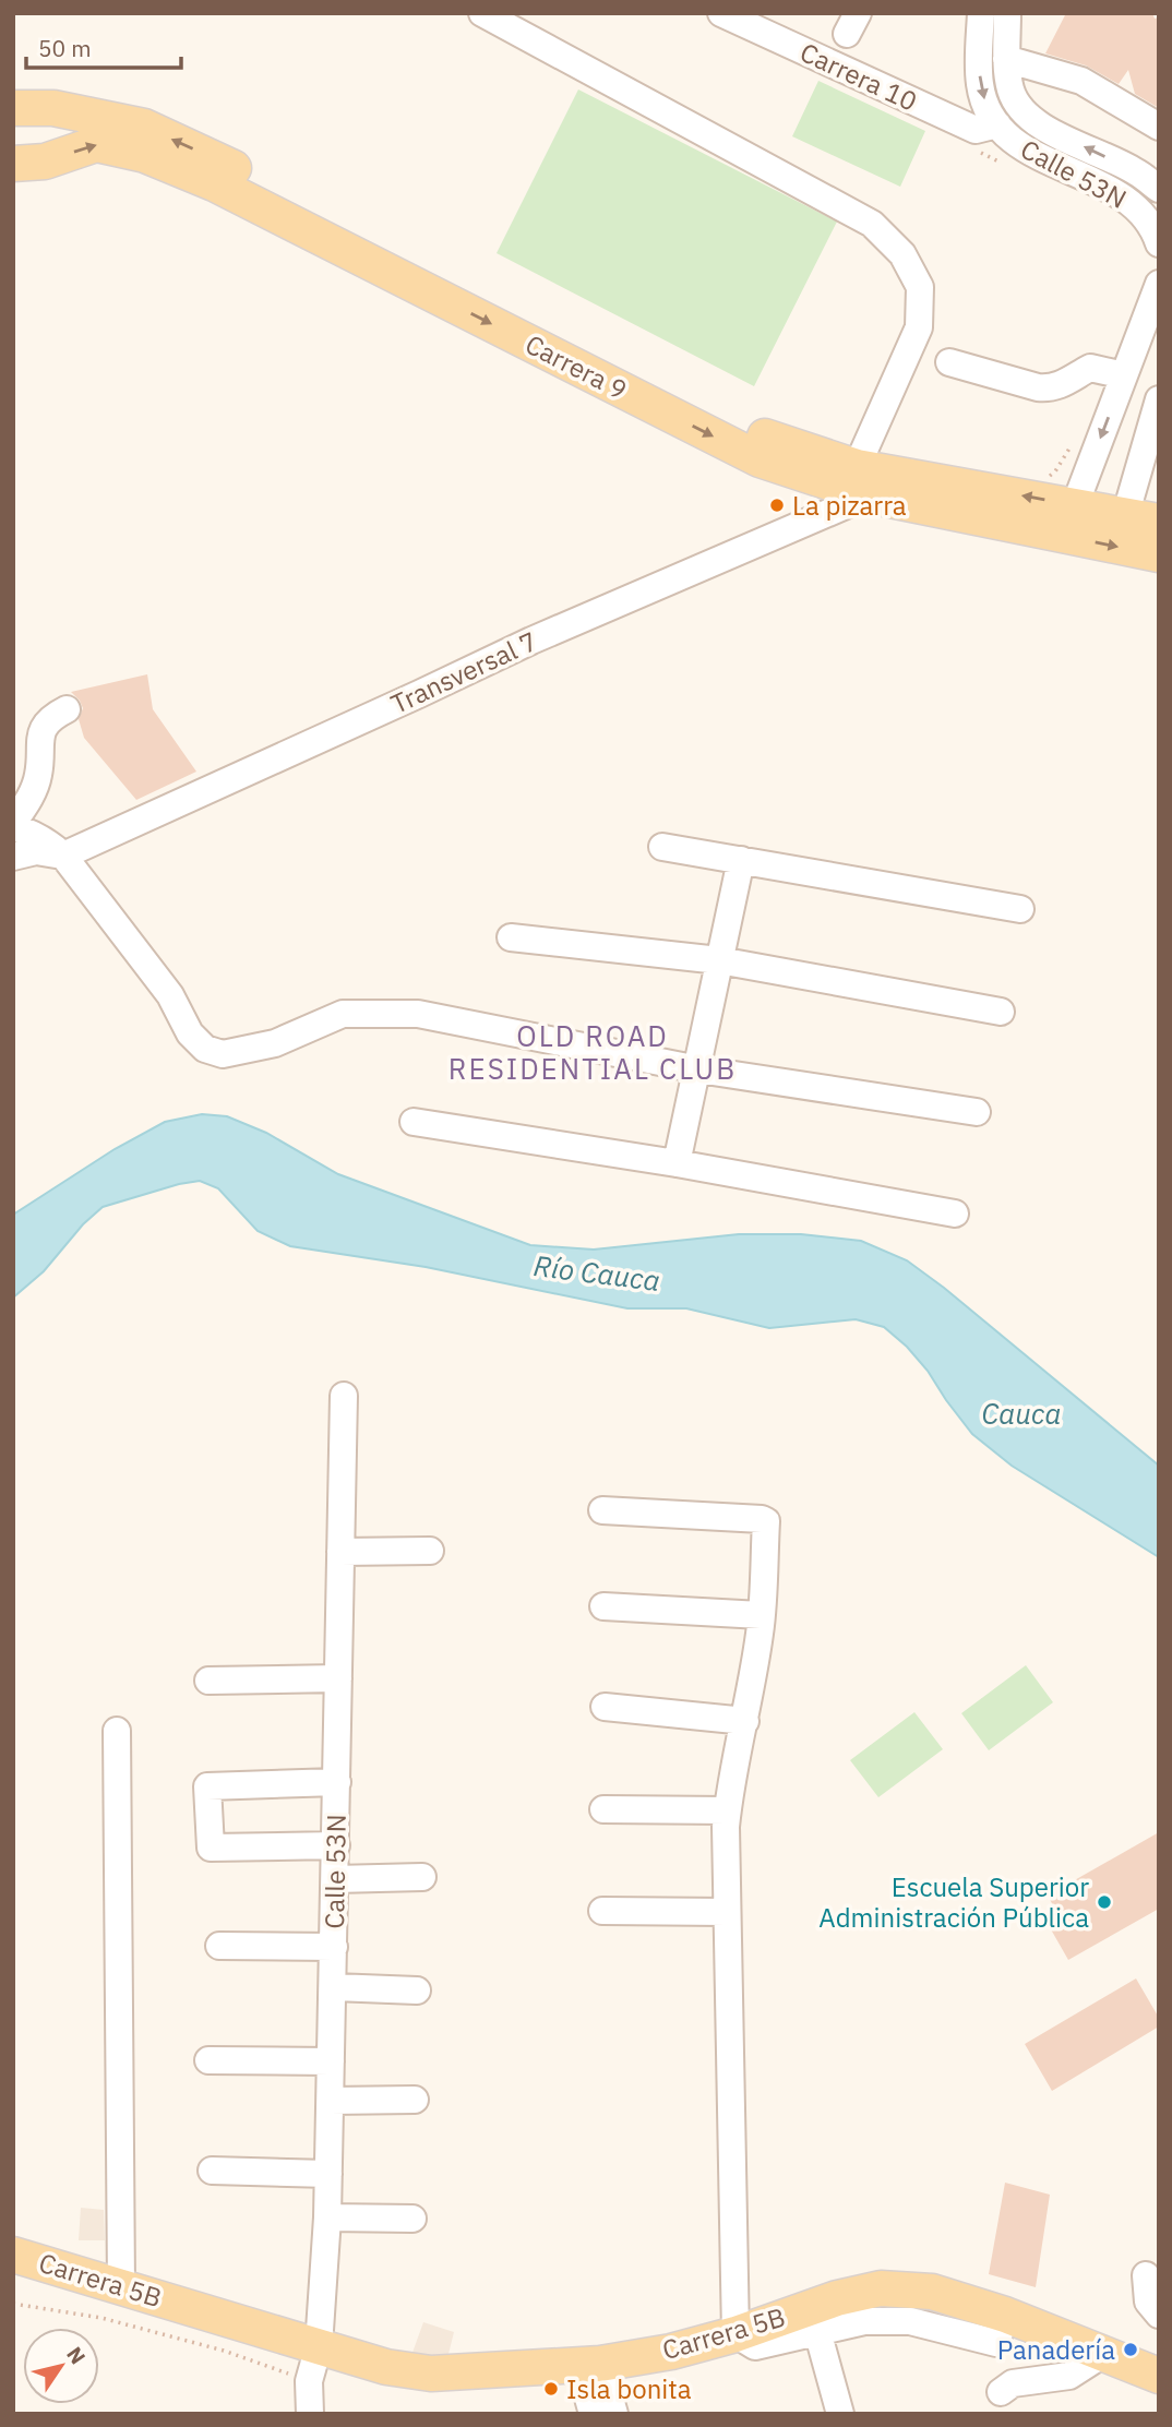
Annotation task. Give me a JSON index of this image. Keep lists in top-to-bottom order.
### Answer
{
  "streets": {
    "main road": ["Carrera 9", "Carrera 5B"],
    "street": ["Carrera 10", "Calle 53N", "Transversal 7"]
  },
  "crossings": [
    ["Carrera 10", "Calle 53N"],
    ["Calle 53N", "Carrera 5B"],
    ["Carrera 9", "Transversal 7"]
  ],
  "districts": ["OLD ROAD RESIDENTIAL CLUB"],
  "water": ["Río Cauca", "Cauca"],
  "places": [
    "La pizarra",
    "Escuela Superior Administración Pública",
    "Panadería",
    "Isla bonita"
  ],
  "scale_bar": "50 m",
  "north": "top right"
}
